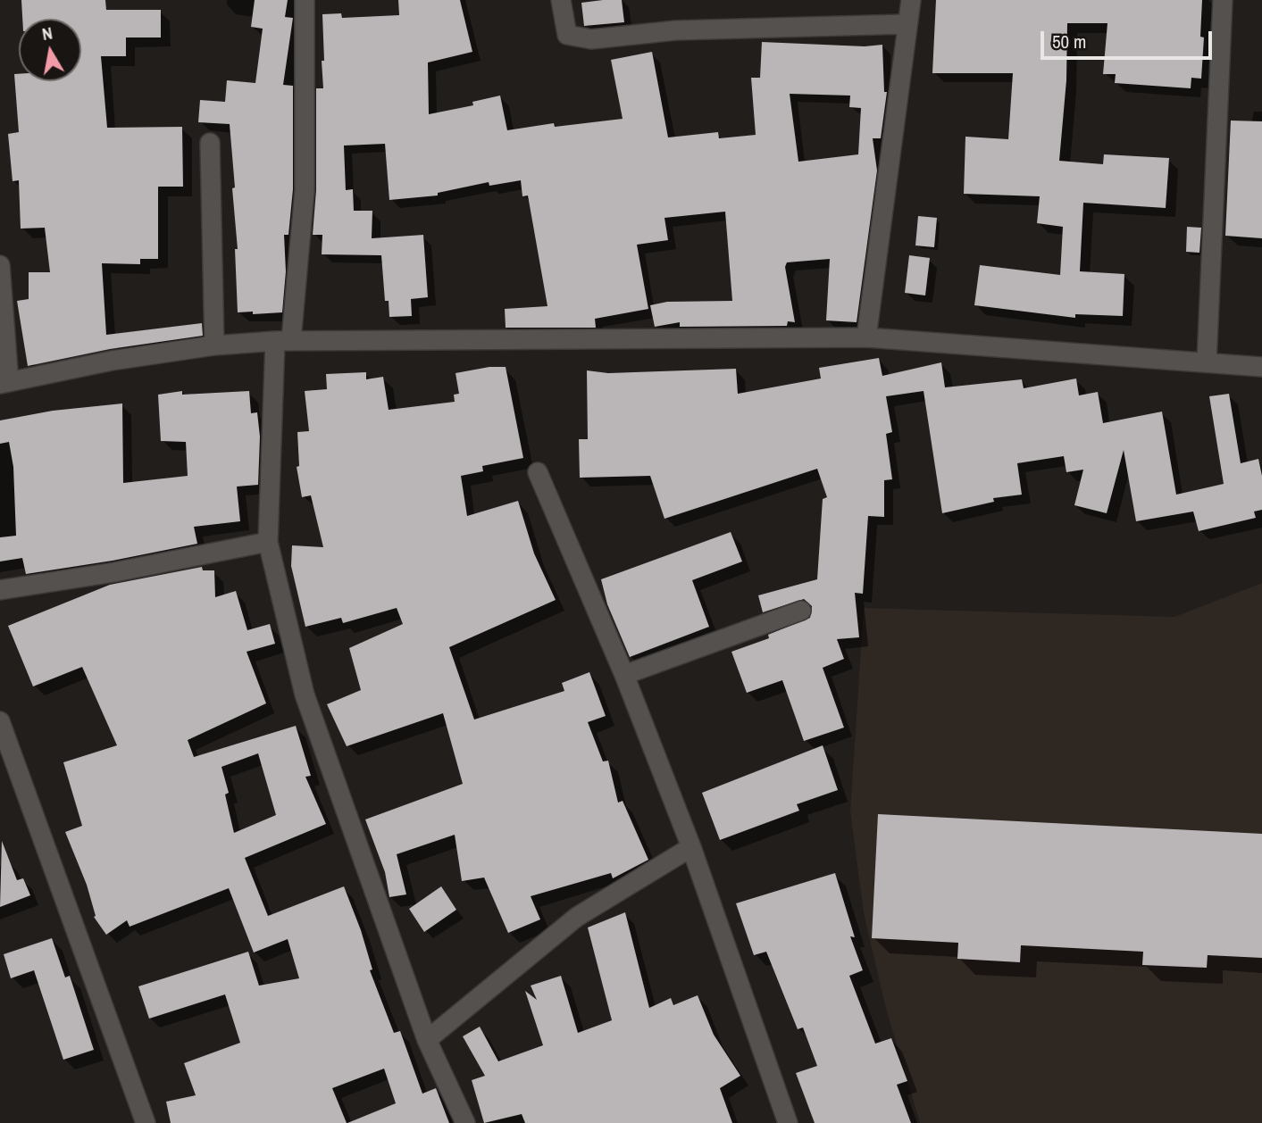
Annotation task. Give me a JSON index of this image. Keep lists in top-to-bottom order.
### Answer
{
  "scale_bar": "50 m",
  "north": "top"
}
